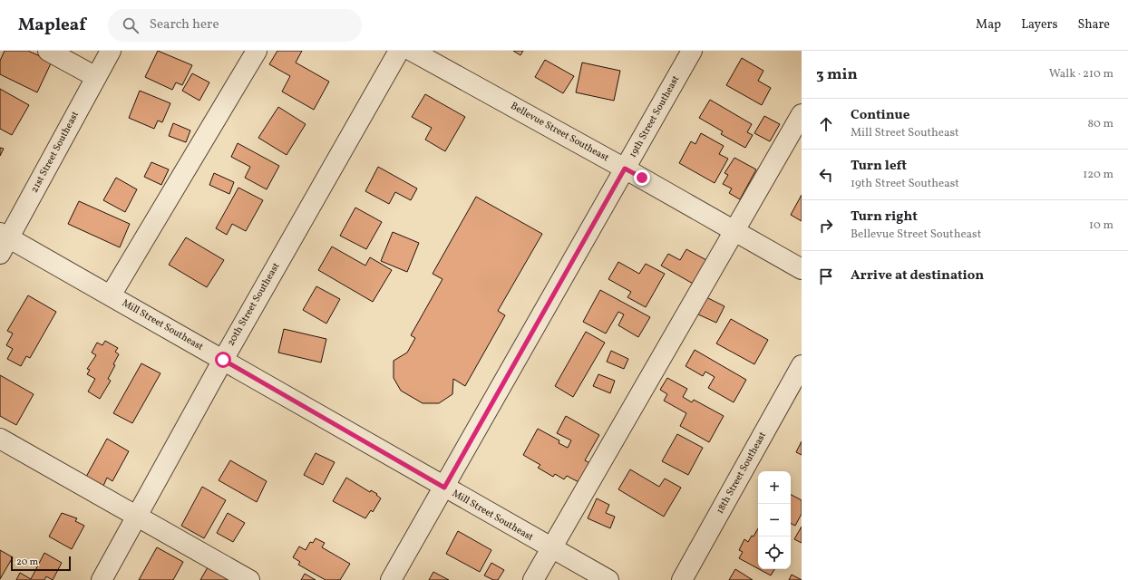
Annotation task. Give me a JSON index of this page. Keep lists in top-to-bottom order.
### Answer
{
  "streets": {
    "street": [
      "19th Street Southeast",
      "Bellevue Street Southeast",
      "21st Street Southeast",
      "20th Street Southeast",
      "Mill Street Southeast",
      "18th Street Southeast"
    ]
  },
  "crossings": [
    ["19th Street Southeast", "Bellevue Street Southeast"],
    ["19th Street Southeast", "Mill Street Southeast"],
    ["21st Street Southeast", "Mill Street Southeast"],
    ["20th Street Southeast", "Mill Street Southeast"]
  ],
  "scale_bar": "20 m",
  "page": {
    "header": "Mapleaf",
    "search": "Search here",
    "nav": ["Map", "Layers", "Share"],
    "heading": ["3 min", "Walk · 210 m"],
    "list": [
      ["Continue", "Mill Street Southeast", "80 m"],
      ["Turn left", "19th Street Southeast", "120 m"],
      ["Turn right", "Bellevue Street Southeast", "10 m"],
      "Arrive at destination"
    ],
    "map_buttons": ["+", "−"],
    "scale": "20 m"
  }
}
